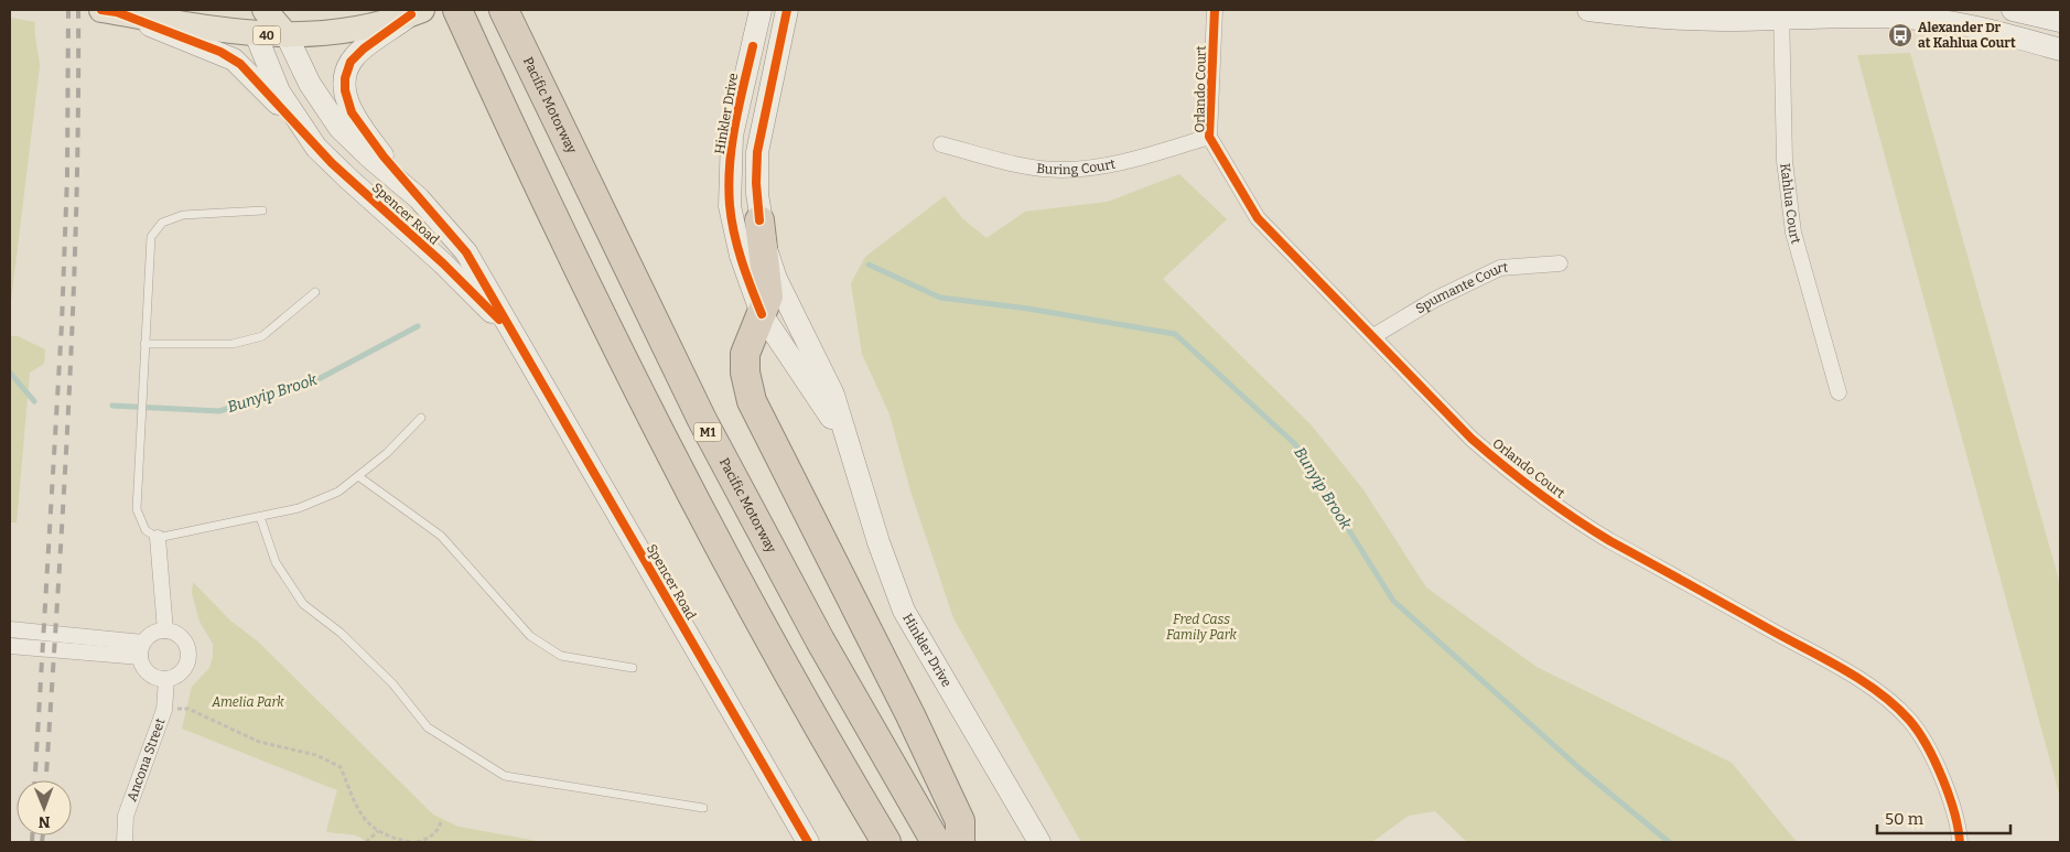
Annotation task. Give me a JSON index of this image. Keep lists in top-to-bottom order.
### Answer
{
  "streets": {
    "highway": ["Pacific Motorway", "M1"],
    "main road": ["40"],
    "street": [
      "Orlando Court",
      "Hinkler Drive",
      "Buring Court",
      "Kahlua Court",
      "Spencer Road",
      "Spumante Court",
      "Ancona Street"
    ]
  },
  "crossings": [
    ["40", "Spencer Road"],
    ["Orlando Court", "Buring Court"],
    ["Orlando Court", "Spumante Court"]
  ],
  "water": ["Bunyip Brook"],
  "parks": ["Fred Cass Family Park", "Amelia Park"],
  "places": {
    "bus stop": ["Alexander Dr at Kahlua Court"]
  },
  "scale_bar": "50 m",
  "north": "bottom"
}
